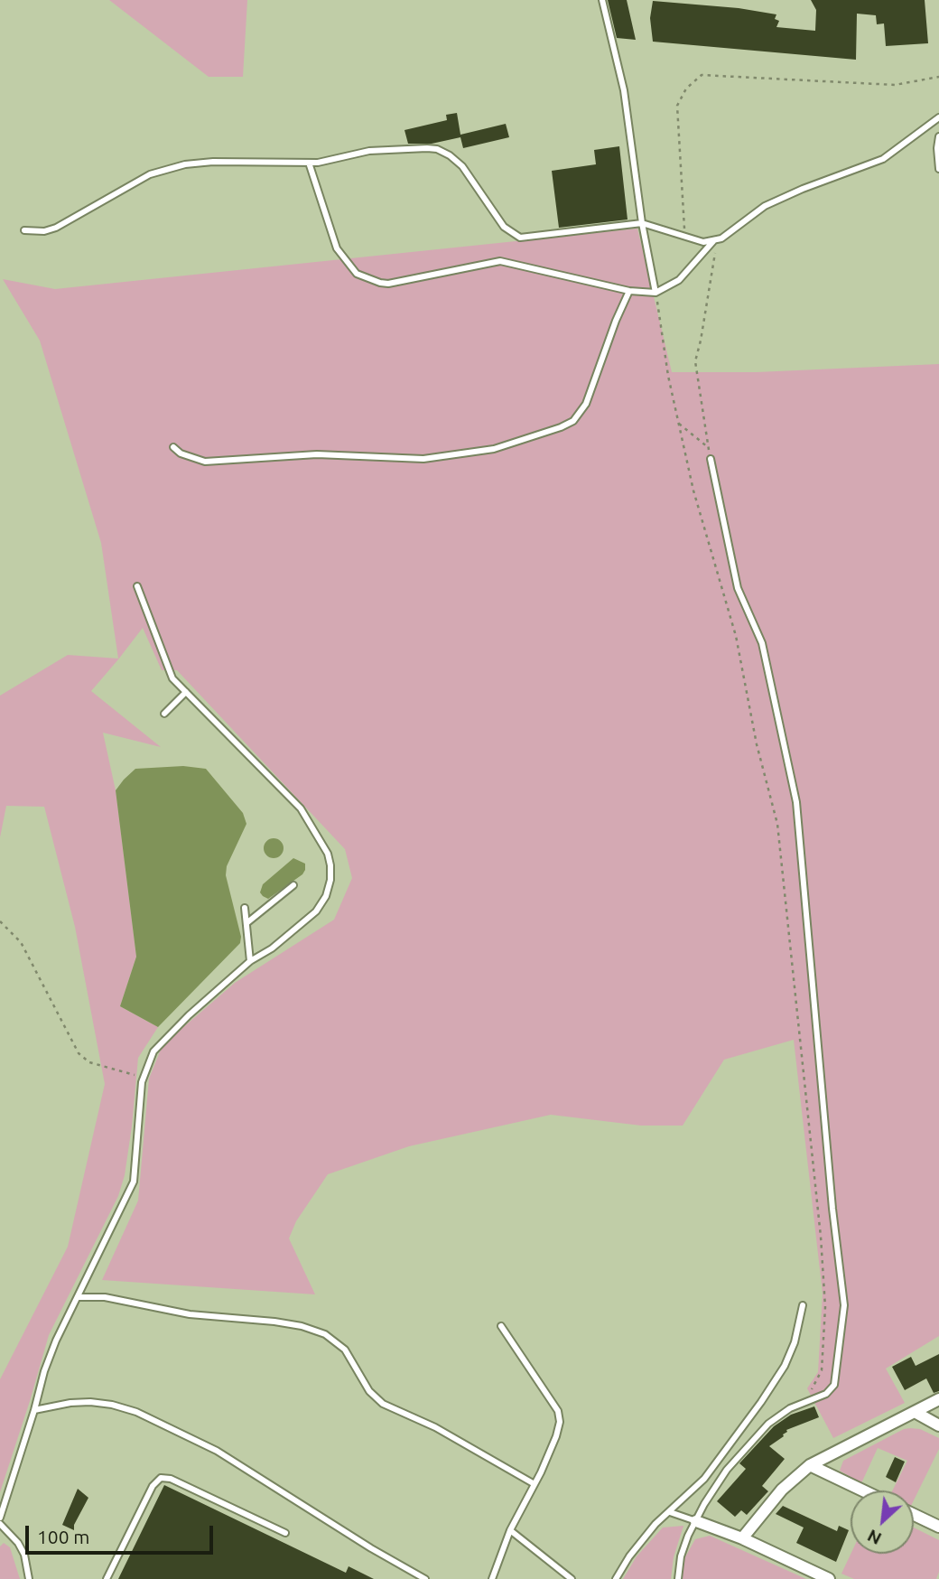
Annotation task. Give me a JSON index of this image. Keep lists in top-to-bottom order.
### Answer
{
  "scale_bar": "100 m",
  "north": "bottom left"
}
